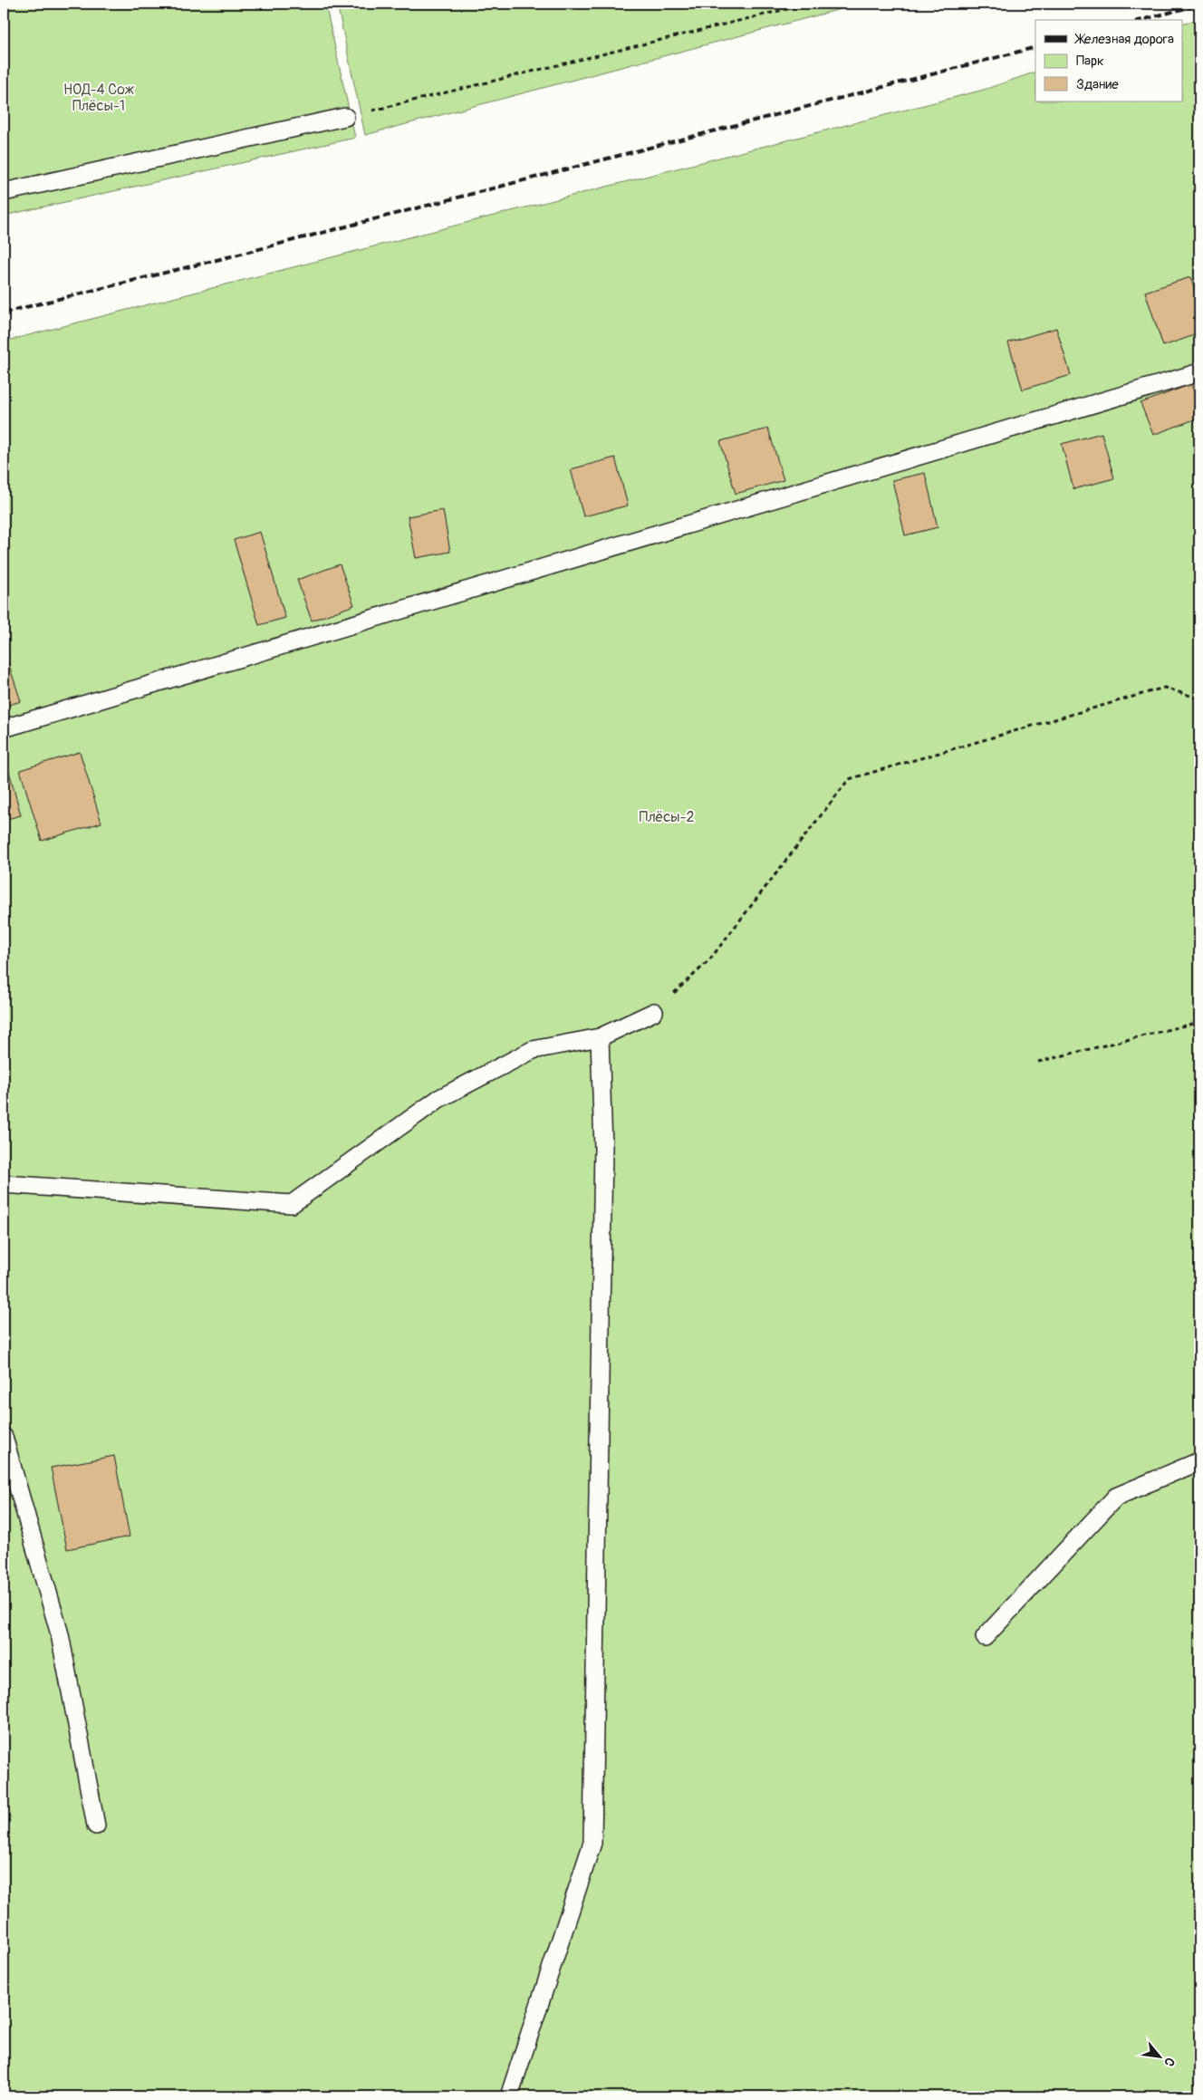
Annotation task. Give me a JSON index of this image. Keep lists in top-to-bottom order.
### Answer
{
  "parks": ["НОД-4 Сож Плёсы-1", "Плёсы-2"],
  "legend": ["Железная дорога", "Парк", "Здание"],
  "north": "bottom right"
}
